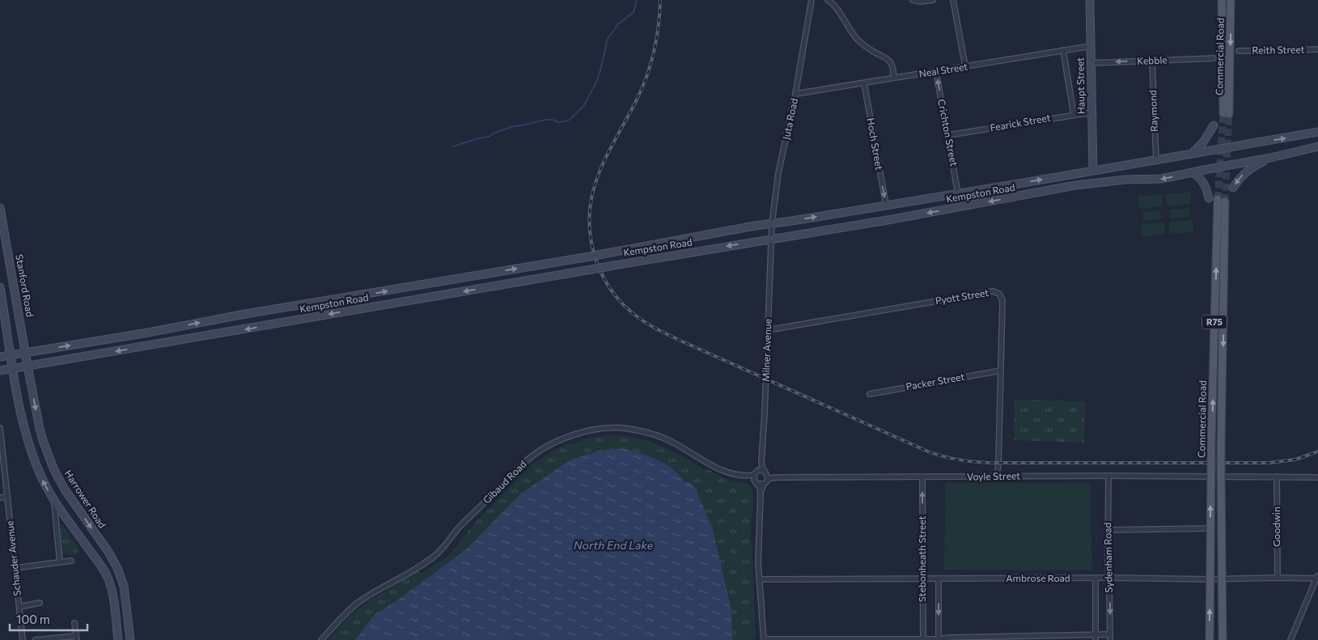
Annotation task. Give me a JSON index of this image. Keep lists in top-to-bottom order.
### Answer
{
  "streets": {
    "main road": [
      "Commercial Road",
      "Haupt Street",
      "Kempston Road",
      "Stanford Road",
      "R75",
      "Harrower Road"
    ],
    "street": [
      "Reith Street",
      "Kebble",
      "Neal Street",
      "Raymond",
      "Juta Road",
      "Fearick Street",
      "Crichton Street",
      "Hoch Street",
      "Pyott Street",
      "Milner Avenue",
      "Packer Street",
      "Voyle Street",
      "Gibaud Road",
      "Goodwin",
      "Sydenham Road",
      "Schauder Avenue",
      "Stebonheath Street",
      "Ambrose Road"
    ]
  },
  "crossings": [
    ["Commercial Road", "Voyle Street"],
    ["Commercial Road", "Ambrose Road"],
    ["Kebble", "Haupt Street"],
    ["Kebble", "Raymond"],
    ["Neal Street", "Haupt Street"],
    ["Neal Street", "Juta Road"],
    ["Neal Street", "Crichton Street"],
    ["Neal Street", "Hoch Street"],
    ["Haupt Street", "Fearick Street"],
    ["Haupt Street", "Kempston Road"],
    ["Raymond", "Kempston Road"],
    ["Juta Road", "Kempston Road"],
    ["Juta Road", "Milner Avenue"],
    ["Fearick Street", "Crichton Street"],
    ["Crichton Street", "Kempston Road"],
    ["Hoch Street", "Kempston Road"],
    ["Kempston Road", "Stanford Road"],
    ["Kempston Road", "Milner Avenue"],
    ["Kempston Road", "Harrower Road"],
    ["Stanford Road", "Harrower Road"],
    ["Pyott Street", "Milner Avenue"],
    ["Pyott Street", "Packer Street"],
    ["Pyott Street", "Voyle Street"],
    ["Voyle Street", "Sydenham Road"],
    ["Voyle Street", "Stebonheath Street"],
    ["Goodwin", "Ambrose Road"],
    ["Sydenham Road", "Ambrose Road"],
    ["Stebonheath Street", "Ambrose Road"]
  ],
  "one_way": ["Kebble", "Crichton Street", "Hoch Street"],
  "water": ["North End Lake"],
  "scale_bar": "100 m"
}
